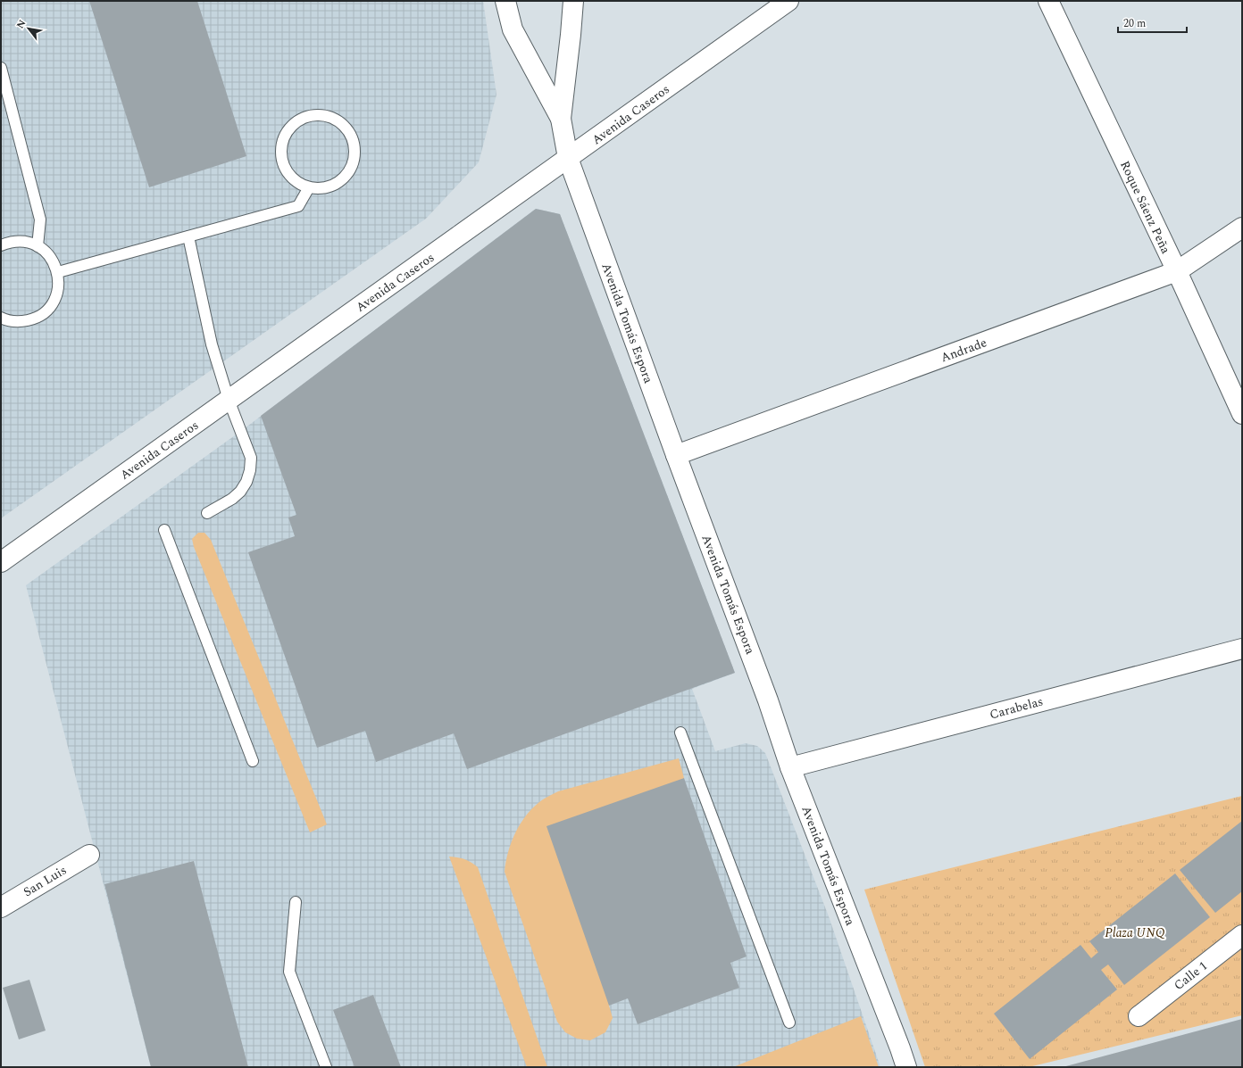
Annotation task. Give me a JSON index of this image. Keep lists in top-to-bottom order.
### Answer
{
  "streets": {
    "street": [
      "Avenida Caseros",
      "Roque Sáenz Peña",
      "Avenida Tomás Espora",
      "Andrade",
      "Carabelas",
      "San Luis",
      "Calle 1"
    ]
  },
  "crossings": [
    ["Avenida Caseros", "Avenida Tomás Espora"],
    ["Roque Sáenz Peña", "Andrade"],
    ["Avenida Tomás Espora", "Andrade"],
    ["Avenida Tomás Espora", "Carabelas"]
  ],
  "parks": ["Plaza UNQ"],
  "scale_bar": "20 m",
  "north": "top left"
}
